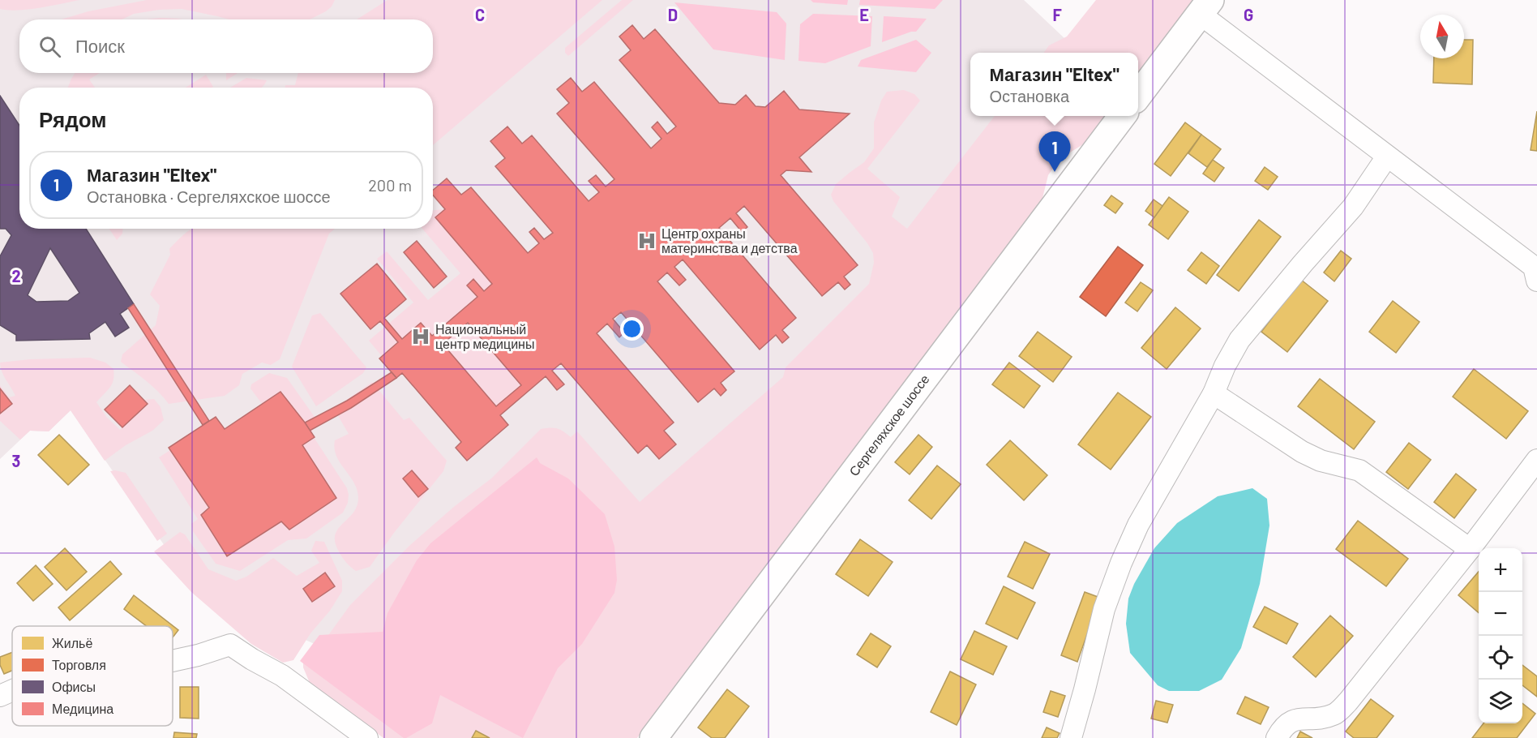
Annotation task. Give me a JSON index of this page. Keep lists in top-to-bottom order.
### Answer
{
  "streets": {
    "main road": ["Сергеляхское шоссе"]
  },
  "places": {
    "hospital": ["Центр охраны материнства и детства", "Национальный центр медицины"]
  },
  "legend": [
    "Жильё",
    "Торговля",
    "Офисы",
    "Медицина"
  ],
  "north": "top",
  "page": {
    "search": "Поиск",
    "popup": ["Магазин \"Eltex\"", "Остановка"],
    "heading": "Рядом",
    "pins": "1",
    "list": [
      {
        "mark": "1",
        "name": "Магазин \"Eltex\"",
        "note": "Остановка · Сергеляхское шоссе",
        "value": "200 m"
      }
    ],
    "map_buttons": ["+", "−"]
  },
  "grid": {
    "columns": [
      "C",
      "D",
      "E",
      "F",
      "G"
    ],
    "rows": ["2", "3"]
  }
}
